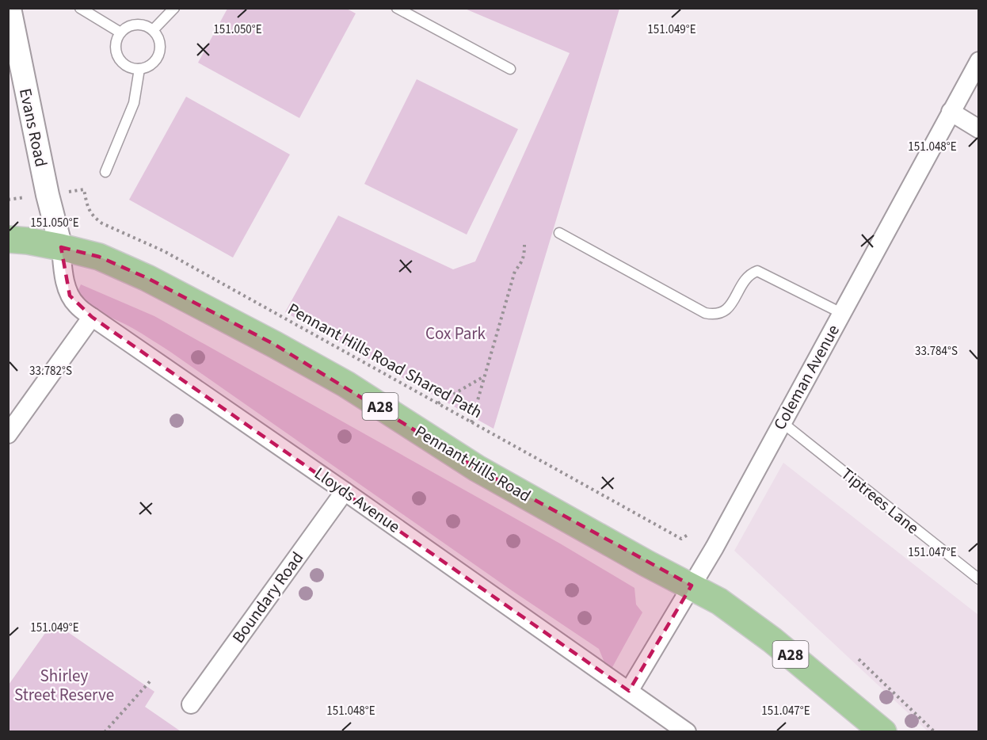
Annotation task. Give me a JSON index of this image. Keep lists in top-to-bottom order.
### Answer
{
  "streets": {
    "highway": ["A28", "Pennant Hills Road"],
    "street": [
      "Evans Road",
      "Coleman Avenue",
      "Lloyds Avenue",
      "Boundary Road"
    ],
    "lane": ["Tiptrees Lane"],
    "path": ["Pennant Hills Road Shared Path"]
  },
  "crossings": [
    ["Evans Road", "Pennant Hills Road"],
    ["Evans Road", "Lloyds Avenue"],
    ["Coleman Avenue", "Pennant Hills Road"],
    ["Coleman Avenue", "Lloyds Avenue"],
    ["Coleman Avenue", "Tiptrees Lane"],
    ["Pennant Hills Road", "Lloyds Avenue"],
    ["Lloyds Avenue", "Boundary Road"]
  ],
  "parks": ["Cox Park", "Shirley Street Reserve"],
  "coordinates": [
    "151.050°E",
    "151.049°E",
    "151.048°E",
    "33.784°S",
    "33.782°S",
    "151.047°E"
  ]
}
